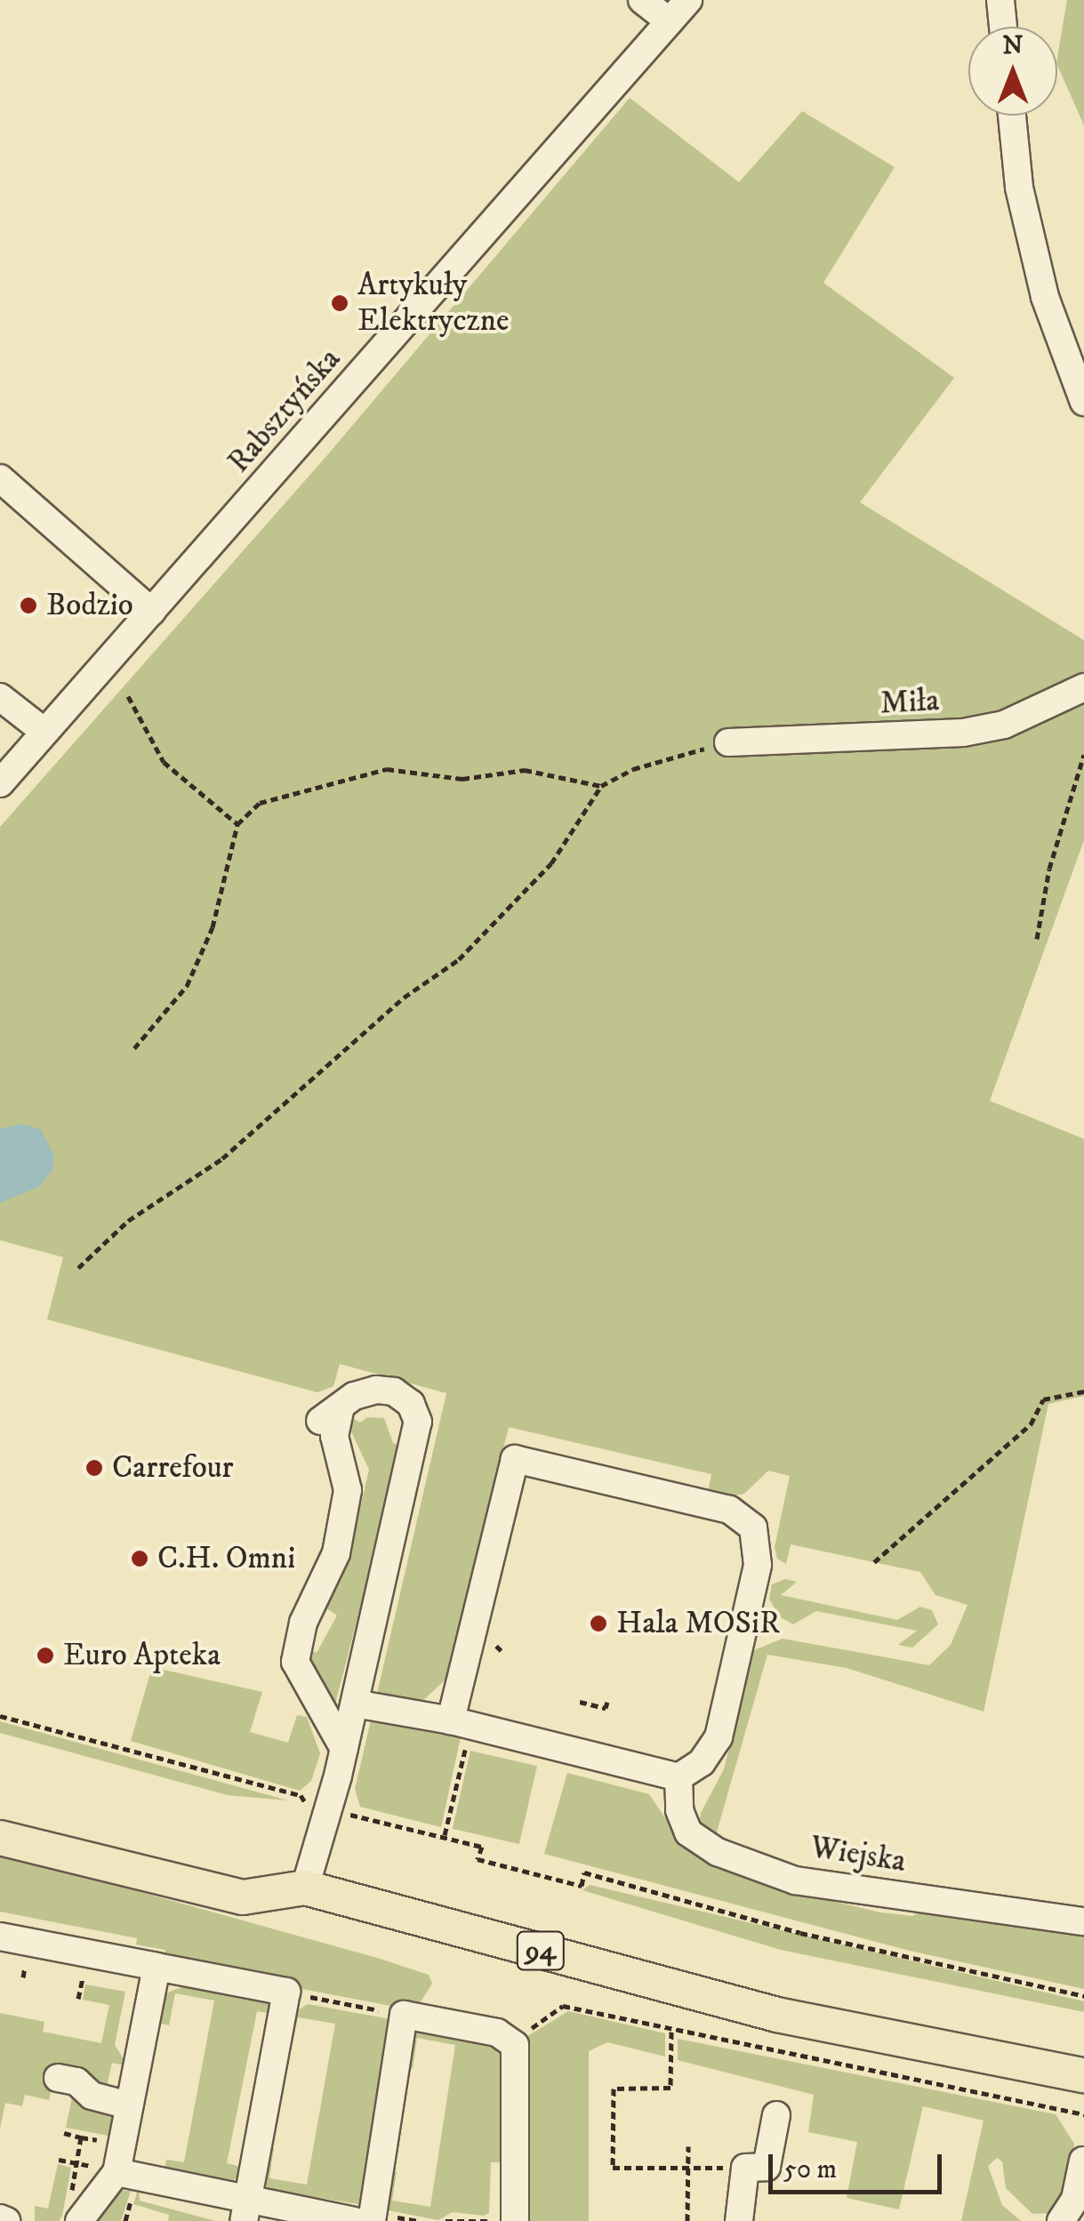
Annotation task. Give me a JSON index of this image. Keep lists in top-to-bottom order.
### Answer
{
  "streets": {
    "main road": ["94"],
    "street": ["Rabsztyńska", "Miła", "Wiejska"]
  },
  "places": [
    "Artykuły Elektryczne",
    "Bodzio",
    "Carrefour",
    "C.H. Omni",
    "Hala MOSiR",
    "Euro Apteka"
  ],
  "scale_bar": "50 m",
  "north": "top"
}
